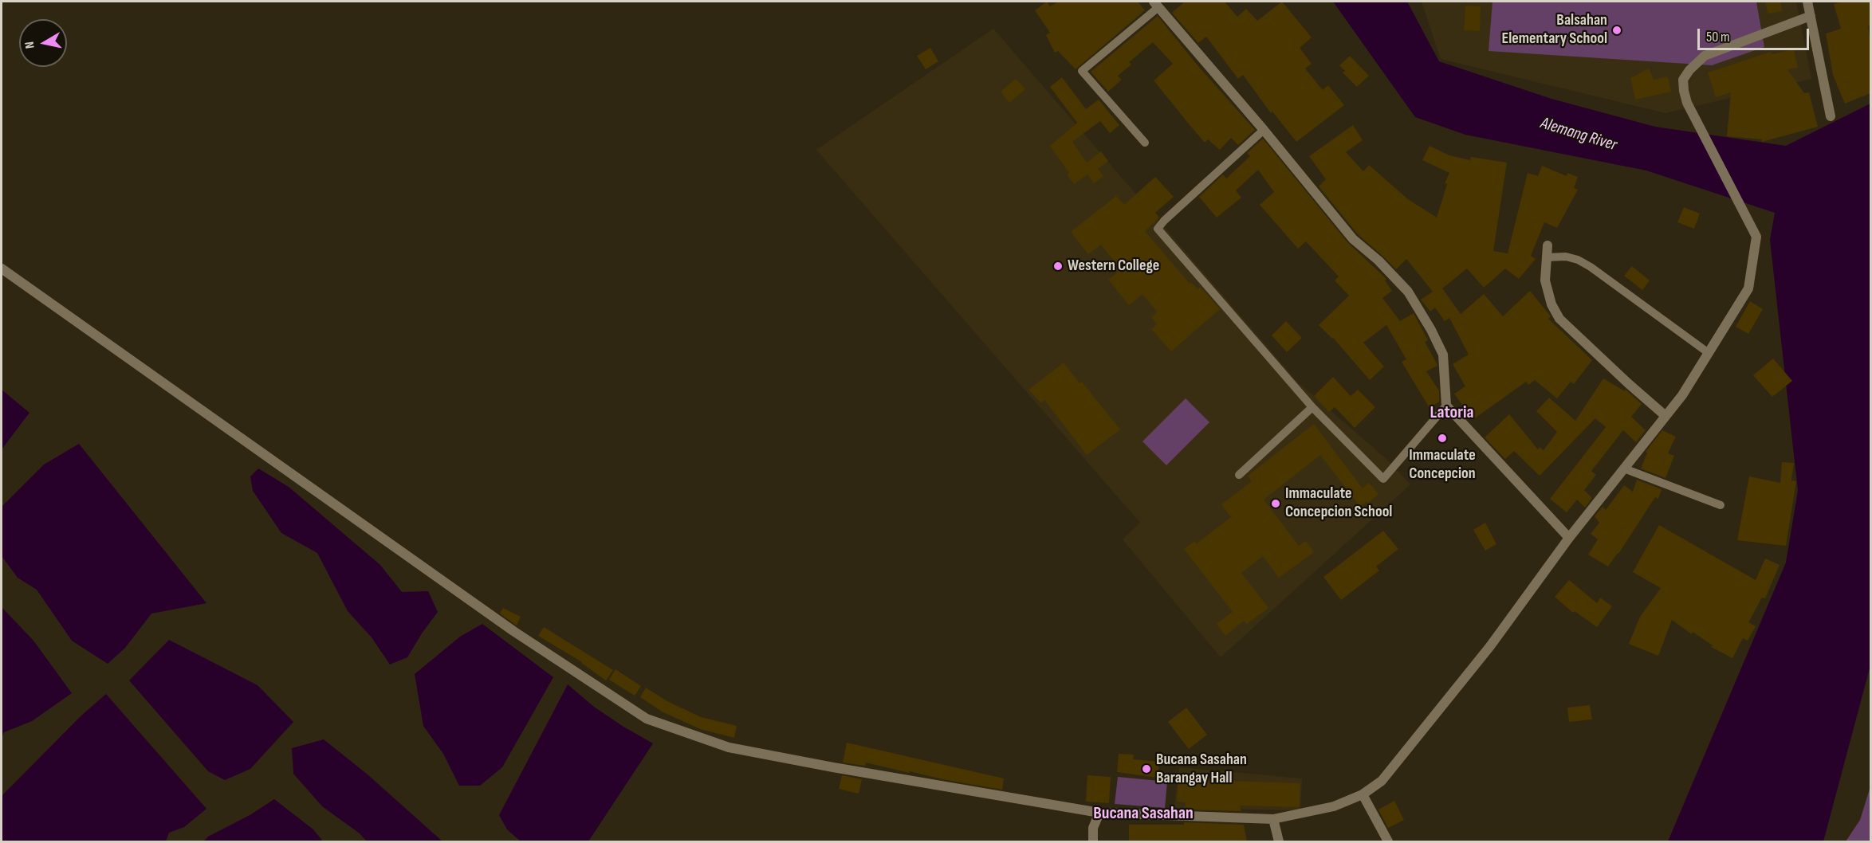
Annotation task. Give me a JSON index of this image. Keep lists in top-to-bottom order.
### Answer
{
  "districts": ["Latoria", "Bucana Sasahan"],
  "water": ["Alemang River"],
  "places": [
    "Balsahan Elementary School",
    "Western College",
    "Immaculate Concepcion",
    "Immaculate Concepcion School",
    "Bucana Sasahan Barangay Hall"
  ],
  "scale_bar": "50 m",
  "north": "left"
}
